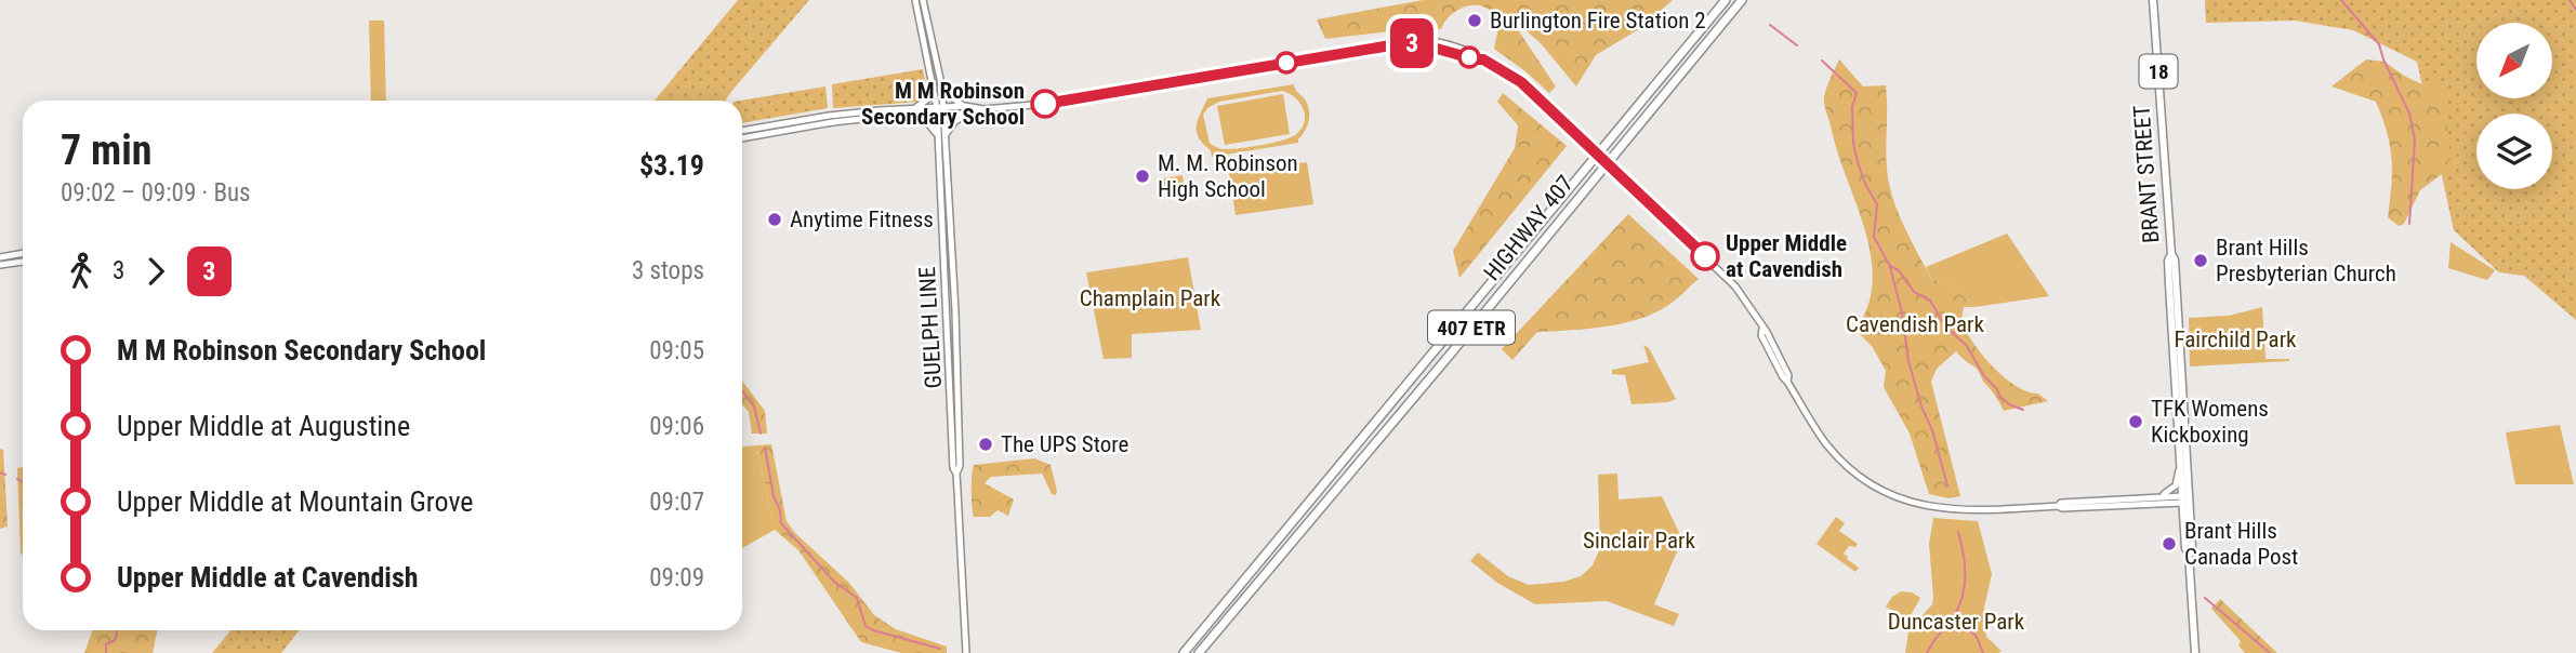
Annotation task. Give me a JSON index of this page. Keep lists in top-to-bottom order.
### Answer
{
  "streets": {
    "highway": ["HIGHWAY 407", "407 ETR"],
    "main road": ["18", "BRANT STREET", "GUELPH LINE"]
  },
  "parks": [
    "Champlain Park",
    "Cavendish Park",
    "Fairchild Park",
    "Sinclair Park",
    "Duncaster Park"
  ],
  "places": [
    "Burlington Fire Station 2",
    "M M Robinson Secondary School",
    "M. M. Robinson High School",
    "Anytime Fitness",
    "Upper Middle at Cavendish",
    "Brant Hills Presbyterian Church",
    "TFK Womens Kickboxing",
    "The UPS Store",
    "Brant Hills Canada Post"
  ],
  "lines": ["bus line 3"],
  "north": "bottom left",
  "page": {
    "on_map": "3",
    "heading": ["7 min", "09:02 – 09:09 · Bus", "$3.19"],
    "legs": ["3", "3", "3 stops"],
    "list": [
      {
        "name": "M M Robinson Secondary School",
        "value": "09:05"
      },
      {
        "name": "Upper Middle at Augustine",
        "value": "09:06"
      },
      {
        "name": "Upper Middle at Mountain Grove",
        "value": "09:07"
      },
      {
        "name": "Upper Middle at Cavendish",
        "value": "09:09"
      }
    ]
  }
}
